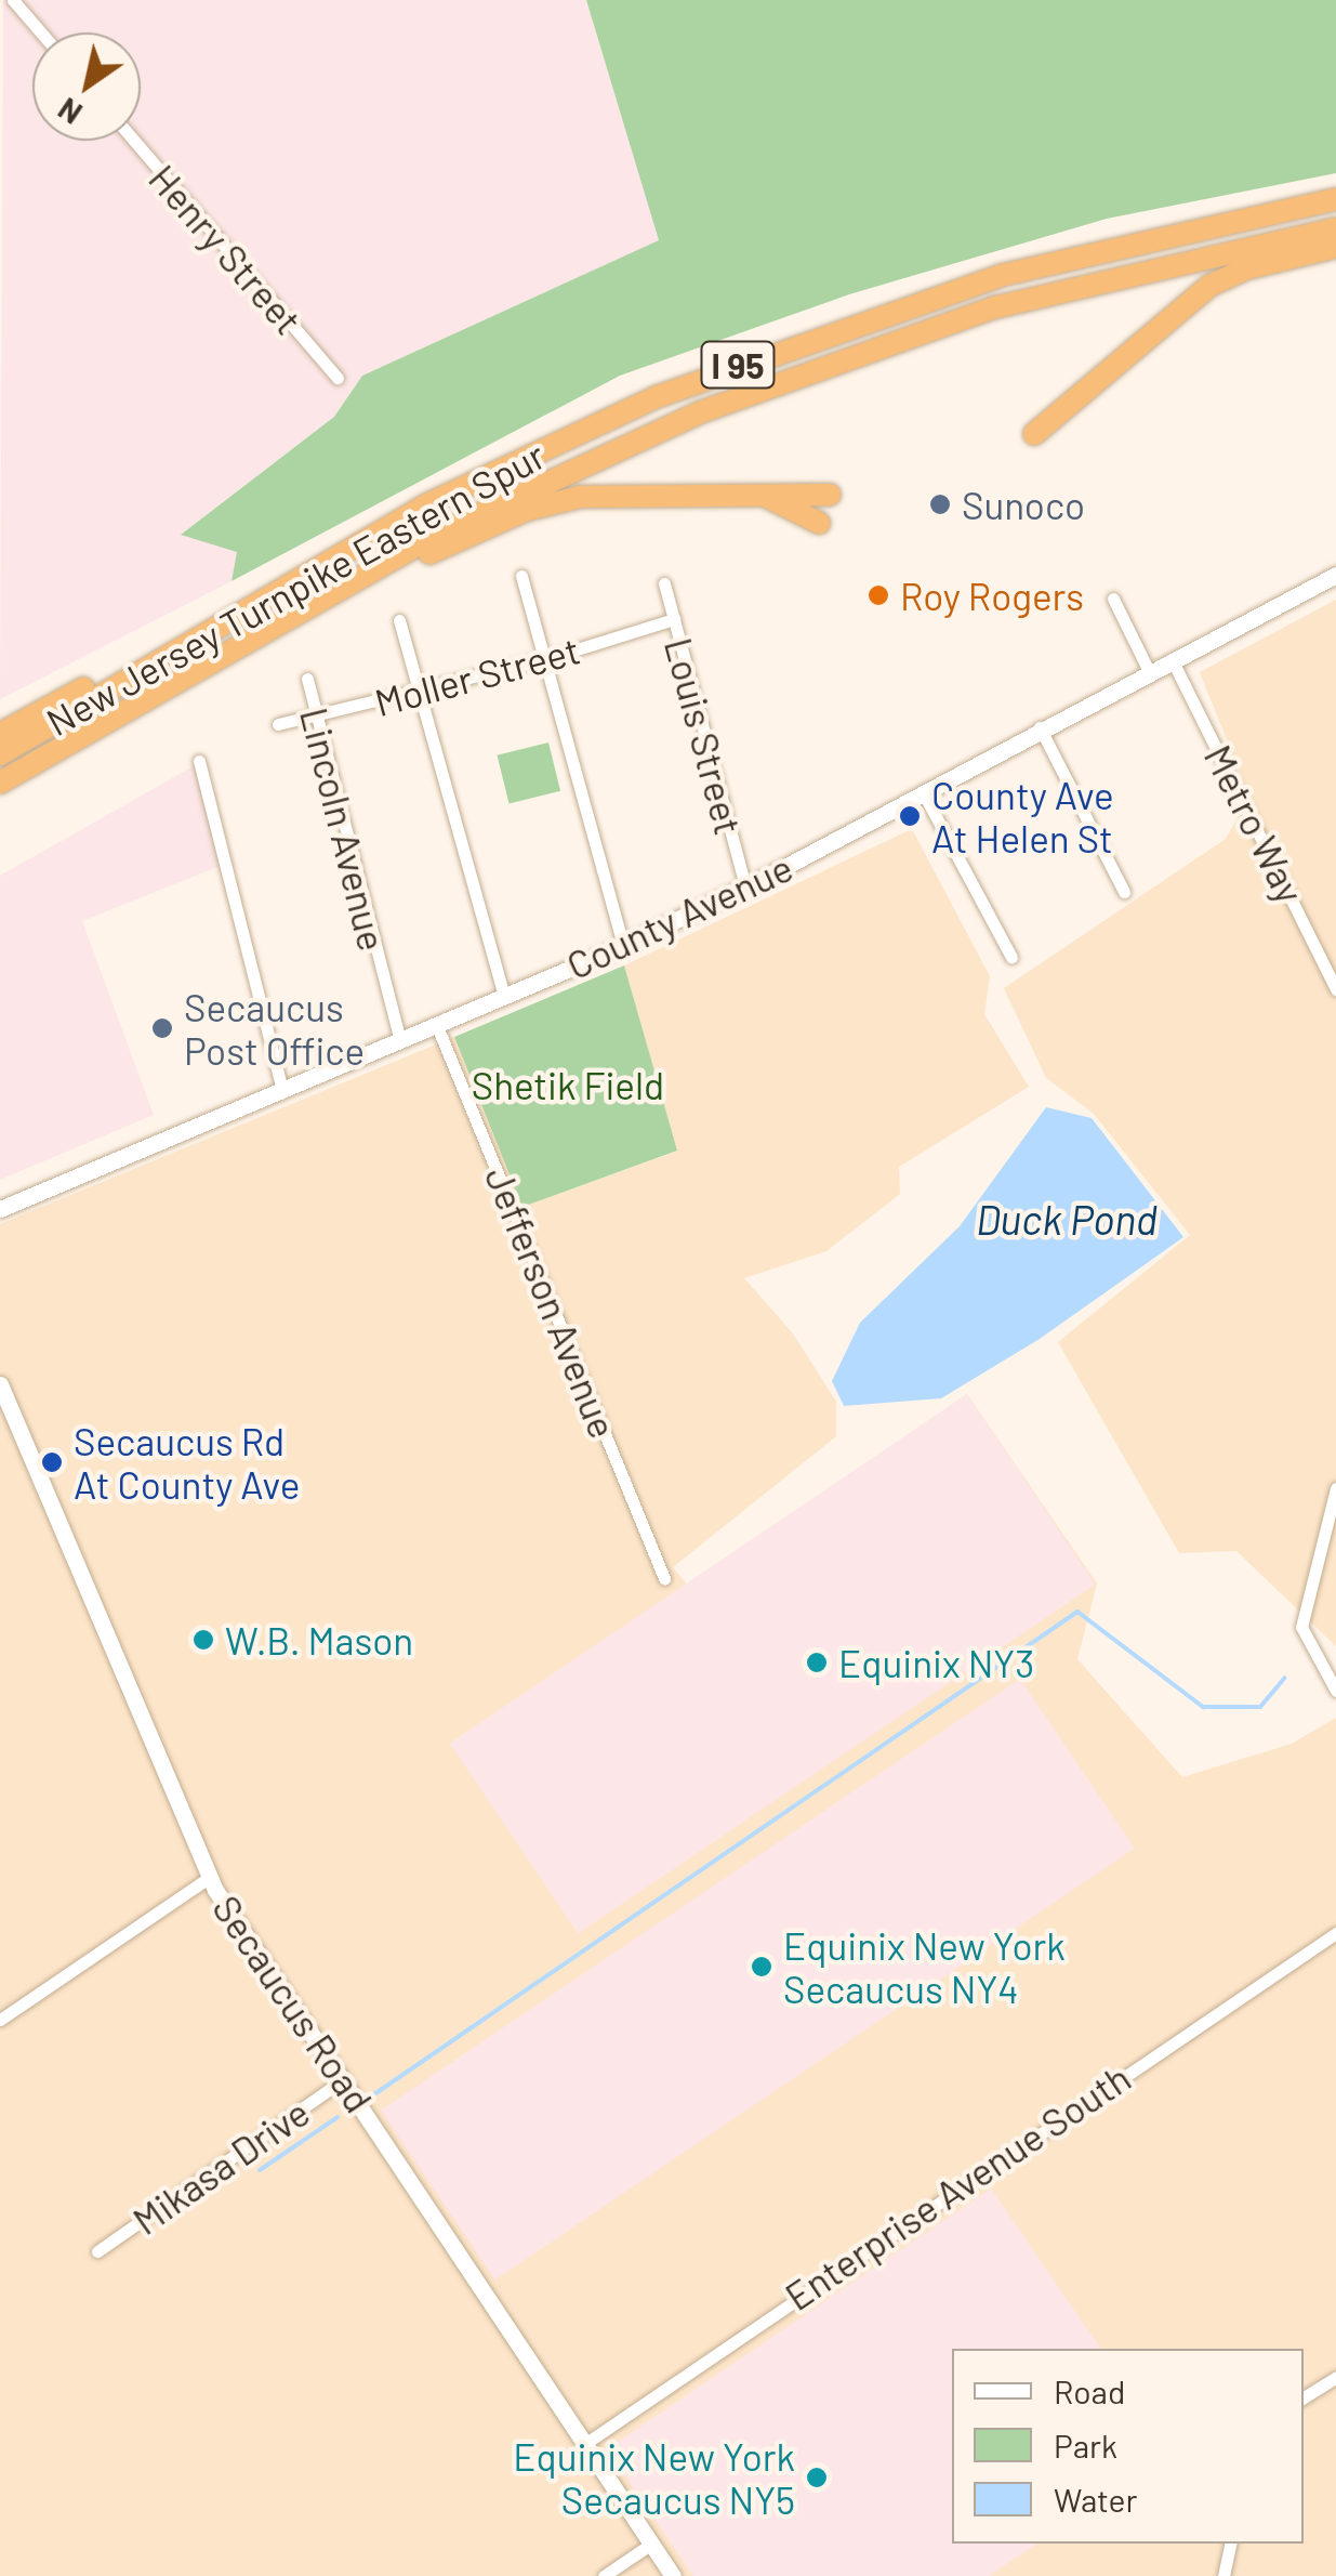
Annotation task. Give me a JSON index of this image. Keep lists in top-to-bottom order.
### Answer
{
  "streets": {
    "highway": ["I 95", "New Jersey Turnpike Eastern Spur"],
    "main road": ["County Avenue", "Secaucus Road"],
    "street": [
      "Henry Street",
      "Moller Street",
      "Louis Street",
      "Metro Way",
      "Lincoln Avenue",
      "Jefferson Avenue",
      "Mikasa Drive",
      "Enterprise Avenue South"
    ]
  },
  "crossings": [
    ["Moller Street", "Louis Street"],
    ["Moller Street", "Lincoln Avenue"],
    ["Louis Street", "County Avenue"],
    ["Metro Way", "County Avenue"],
    ["Lincoln Avenue", "County Avenue"],
    ["County Avenue", "Jefferson Avenue"],
    ["Secaucus Road", "Mikasa Drive"],
    ["Secaucus Road", "Enterprise Avenue South"]
  ],
  "water": ["Duck Pond"],
  "parks": ["Shetik Field"],
  "places": [
    "Sunoco",
    "Roy Rogers",
    "County Ave At Helen St",
    "Secaucus Post Office",
    "Secaucus Rd At County Ave",
    "W.B. Mason",
    "Equinix NY3",
    "Equinix New York Secaucus NY4",
    "Equinix New York Secaucus NY5"
  ],
  "legend": ["Road", "Park", "Water"],
  "north": "bottom left"
}
